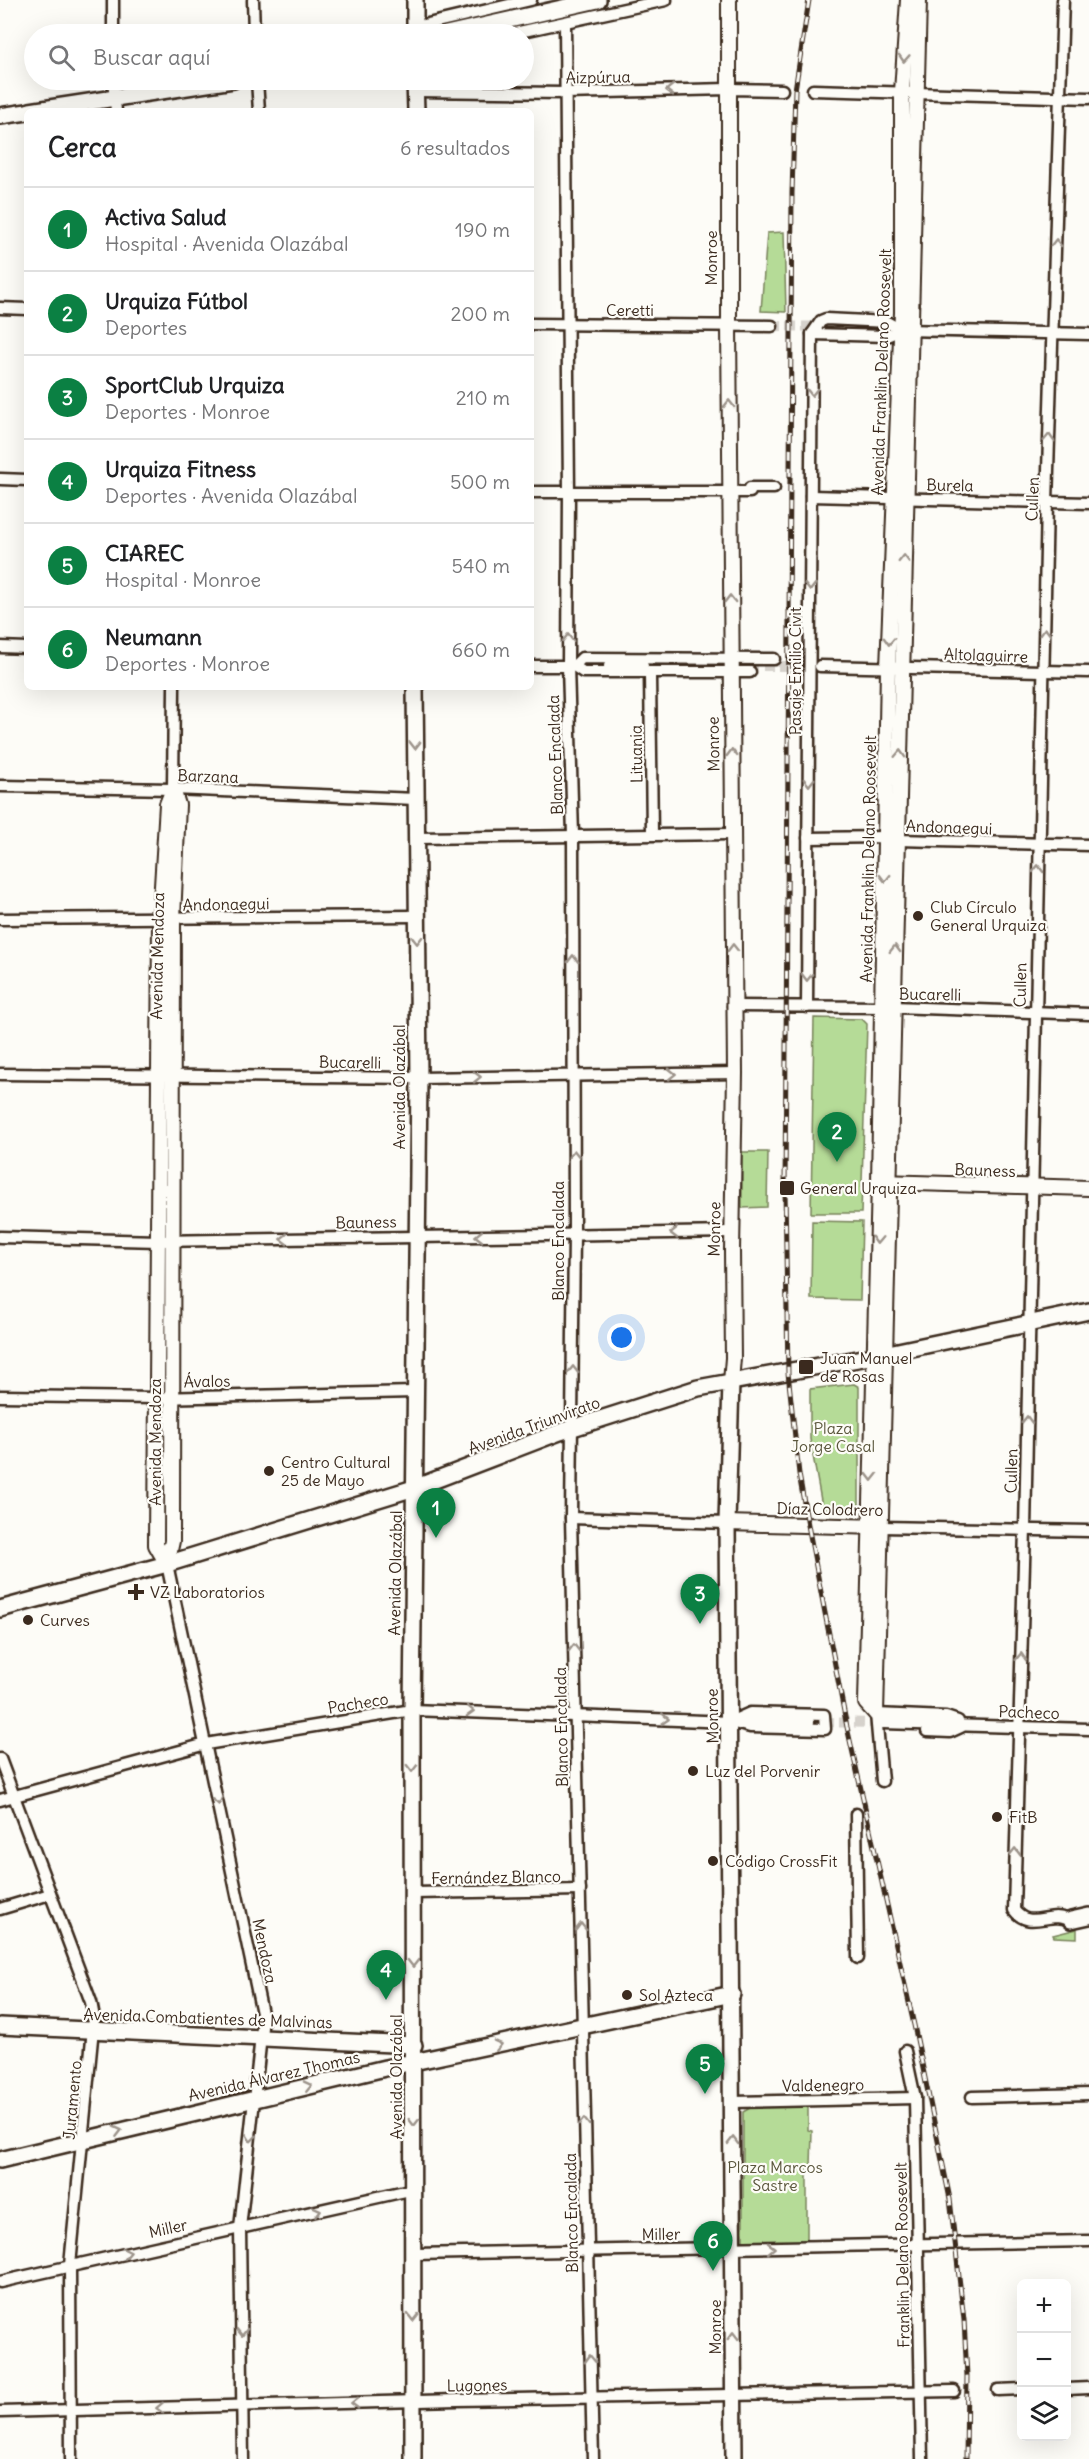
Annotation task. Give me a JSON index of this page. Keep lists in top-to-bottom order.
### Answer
{
  "streets": {
    "main road": [
      "Monroe",
      "Avenida Olazábal",
      "Avenida Triunvirato",
      "Avenida Combatientes de Malvinas",
      "Avenida Álvarez Thomas"
    ],
    "street": [
      "Aizpúrua",
      "Ceretti",
      "Avenida Franklin Delano Roosevelt",
      "Burela",
      "Cullen",
      "Altolaguirre",
      "Pasaje Emilio Civit",
      "Lituania",
      "Blanco Encalada",
      "Barzana",
      "Andonaegui",
      "Avenida Mendoza",
      "Bucarelli",
      "Bauness",
      "Ávalos",
      "Díaz Colodrero",
      "Pacheco",
      "Fernández Blanco",
      "Mendoza",
      "Valdenegro",
      "Juramento",
      "Miller",
      "Franklin Delano Roosevelt",
      "Lugones"
    ]
  },
  "crossings": [
    ["Aizpúrua", "Monroe"],
    ["Aizpúrua", "Blanco Encalada"],
    ["Monroe", "Ceretti"],
    ["Monroe", "Bucarelli"],
    ["Monroe", "Bauness"],
    ["Monroe", "Avenida Triunvirato"],
    ["Monroe", "Díaz Colodrero"],
    ["Monroe", "Pacheco"],
    ["Monroe", "Avenida Álvarez Thomas"],
    ["Monroe", "Valdenegro"],
    ["Monroe", "Miller"],
    ["Monroe", "Lugones"],
    ["Ceretti", "Blanco Encalada"],
    ["Avenida Franklin Delano Roosevelt", "Burela"],
    ["Avenida Franklin Delano Roosevelt", "Altolaguirre"],
    ["Avenida Franklin Delano Roosevelt", "Pasaje Emilio Civit"],
    ["Avenida Franklin Delano Roosevelt", "Andonaegui"],
    ["Avenida Franklin Delano Roosevelt", "Bucarelli"],
    ["Avenida Franklin Delano Roosevelt", "Bauness"],
    ["Avenida Franklin Delano Roosevelt", "Avenida Triunvirato"],
    ["Avenida Franklin Delano Roosevelt", "Díaz Colodrero"],
    ["Avenida Franklin Delano Roosevelt", "Pacheco"],
    ["Burela", "Cullen"],
    ["Burela", "Pasaje Emilio Civit"],
    ["Cullen", "Altolaguirre"],
    ["Cullen", "Andonaegui"],
    ["Cullen", "Bucarelli"],
    ["Cullen", "Bauness"],
    ["Cullen", "Avenida Triunvirato"],
    ["Cullen", "Díaz Colodrero"],
    ["Cullen", "Pacheco"],
    ["Altolaguirre", "Pasaje Emilio Civit"],
    ["Pasaje Emilio Civit", "Andonaegui"],
    ["Pasaje Emilio Civit", "Bucarelli"],
    ["Blanco Encalada", "Bucarelli"],
    ["Blanco Encalada", "Bauness"],
    ["Blanco Encalada", "Avenida Triunvirato"],
    ["Blanco Encalada", "Díaz Colodrero"],
    ["Blanco Encalada", "Pacheco"],
    ["Blanco Encalada", "Fernández Blanco"],
    ["Blanco Encalada", "Avenida Álvarez Thomas"],
    ["Blanco Encalada", "Miller"],
    ["Blanco Encalada", "Lugones"],
    ["Barzana", "Avenida Mendoza"],
    ["Barzana", "Avenida Olazábal"],
    ["Andonaegui", "Avenida Mendoza"],
    ["Andonaegui", "Avenida Olazábal"],
    ["Avenida Mendoza", "Bucarelli"],
    ["Avenida Mendoza", "Bauness"],
    ["Avenida Mendoza", "Ávalos"],
    ["Avenida Mendoza", "Avenida Triunvirato"],
    ["Avenida Mendoza", "Mendoza"],
    ["Bucarelli", "Avenida Olazábal"],
    ["Avenida Olazábal", "Bauness"],
    ["Avenida Olazábal", "Ávalos"],
    ["Avenida Olazábal", "Avenida Triunvirato"],
    ["Avenida Olazábal", "Pacheco"],
    ["Avenida Olazábal", "Fernández Blanco"],
    ["Avenida Olazábal", "Avenida Combatientes de Malvinas"],
    ["Avenida Olazábal", "Avenida Álvarez Thomas"],
    ["Avenida Olazábal", "Miller"],
    ["Avenida Olazábal", "Lugones"],
    ["Avenida Triunvirato", "Mendoza"],
    ["Pacheco", "Mendoza"],
    ["Pacheco", "Juramento"],
    ["Mendoza", "Avenida Combatientes de Malvinas"],
    ["Mendoza", "Avenida Álvarez Thomas"],
    ["Mendoza", "Miller"],
    ["Mendoza", "Lugones"],
    ["Avenida Combatientes de Malvinas", "Juramento"],
    ["Avenida Álvarez Thomas", "Juramento"],
    ["Valdenegro", "Franklin Delano Roosevelt"],
    ["Juramento", "Miller"],
    ["Juramento", "Lugones"],
    ["Miller", "Franklin Delano Roosevelt"],
    ["Franklin Delano Roosevelt", "Lugones"]
  ],
  "one_way": [
    "Monroe",
    "Cullen",
    "Pasaje Emilio Civit",
    "Blanco Encalada",
    "Avenida Olazábal",
    "Bauness",
    "Mendoza",
    "Avenida Álvarez Thomas",
    "Miller",
    "Lugones"
  ],
  "parks": ["Plaza Jorge Casal", "Plaza Marcos Sastre"],
  "places": {
    "other": [
      "Club Círculo General Urquiza",
      "Centro Cultural 25 de Mayo",
      "Curves",
      "Luz del Porvenir",
      "FitB",
      "Código CrossFit",
      "Sol Azteca"
    ],
    "transit": ["General Urquiza", "Juan Manuel de Rosas"],
    "health": ["VZ Laboratorios"]
  },
  "page": {
    "search": "Buscar aquí",
    "heading": ["Cerca", "6 resultados"],
    "list": [
      {
        "mark": "1",
        "name": "Activa Salud",
        "note": "Hospital · Avenida Olazábal",
        "value": "190 m"
      },
      {
        "mark": "2",
        "name": "Urquiza Fútbol",
        "note": "Deportes",
        "value": "200 m"
      },
      {
        "mark": "3",
        "name": "SportClub Urquiza",
        "note": "Deportes · Monroe",
        "value": "210 m"
      },
      {
        "mark": "4",
        "name": "Urquiza Fitness",
        "note": "Deportes · Avenida Olazábal",
        "value": "500 m"
      },
      {
        "mark": "5",
        "name": "CIAREC",
        "note": "Hospital · Monroe",
        "value": "540 m"
      },
      {
        "mark": "6",
        "name": "Neumann",
        "note": "Deportes · Monroe",
        "value": "660 m"
      }
    ],
    "pins": [
      "2",
      "1",
      "3",
      "4",
      "5",
      "6"
    ],
    "map_buttons": ["+", "−"]
  }
}
